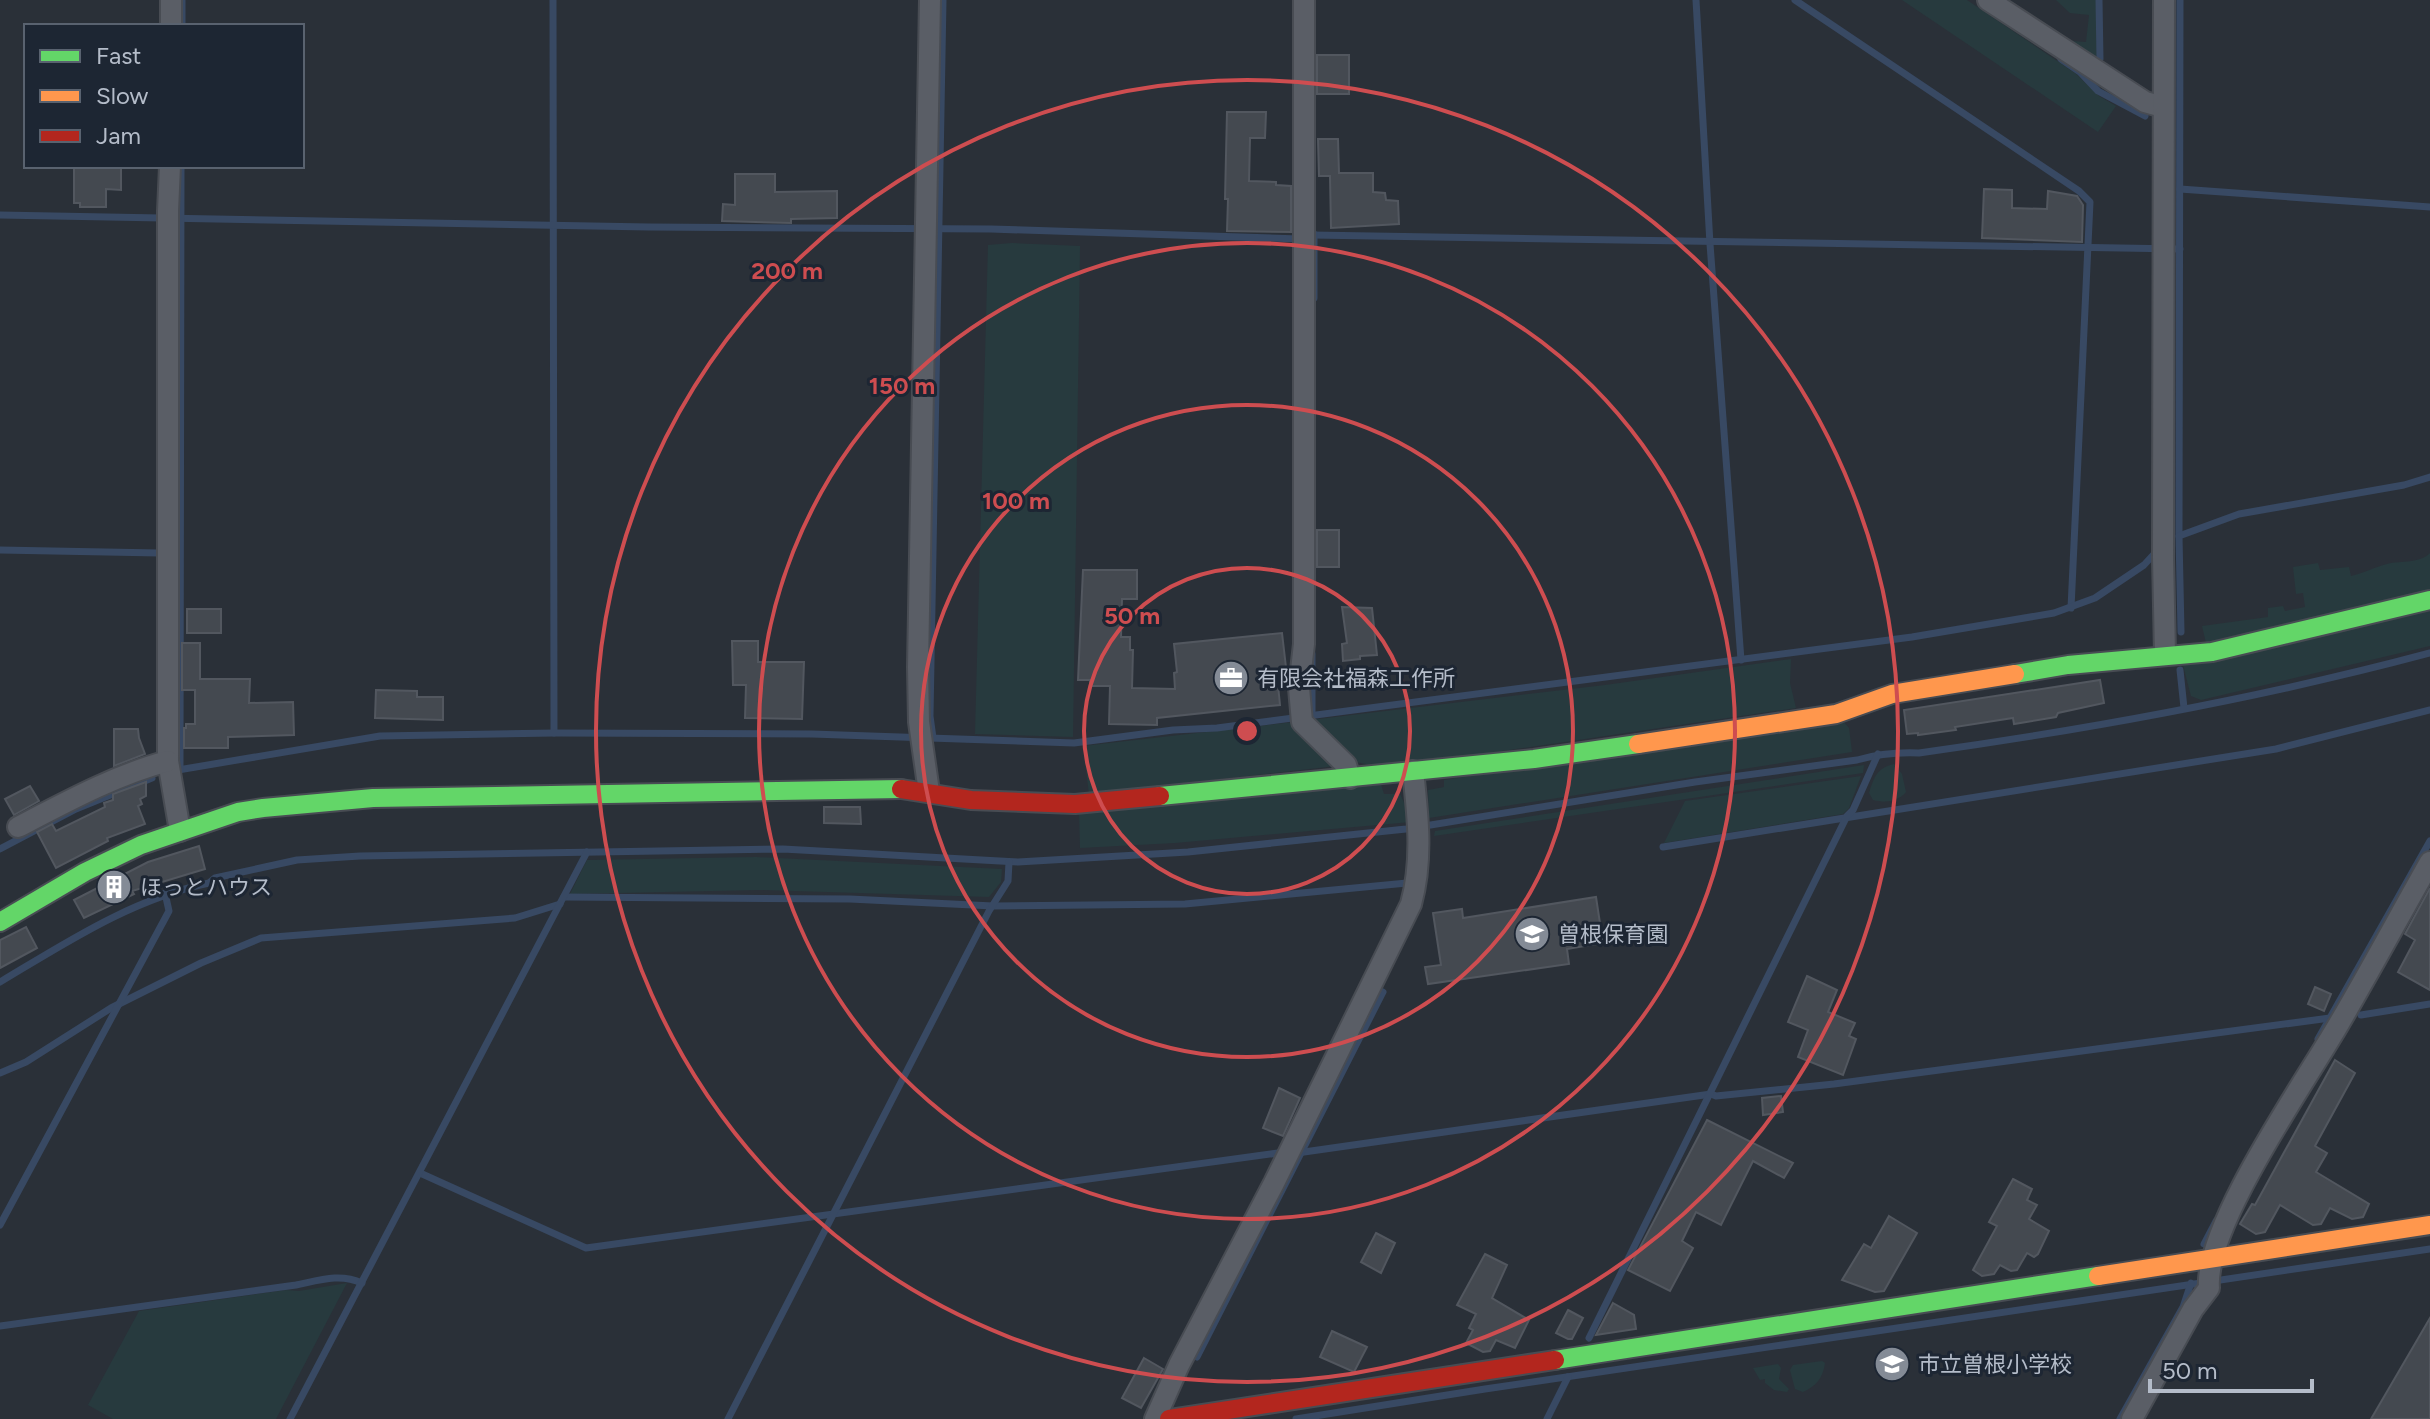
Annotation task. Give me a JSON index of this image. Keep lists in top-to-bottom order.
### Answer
{
  "places": {
    "office": ["有限会社福森工作所"],
    "building": ["ほっとハウス"],
    "school or university": ["曽根保育園", "市立曽根小学校"]
  },
  "legend": ["Fast", "Slow", "Jam"],
  "scale_bar": "50 m",
  "rings": [
    "200 m",
    "150 m",
    "100 m",
    "50 m"
  ]
}
